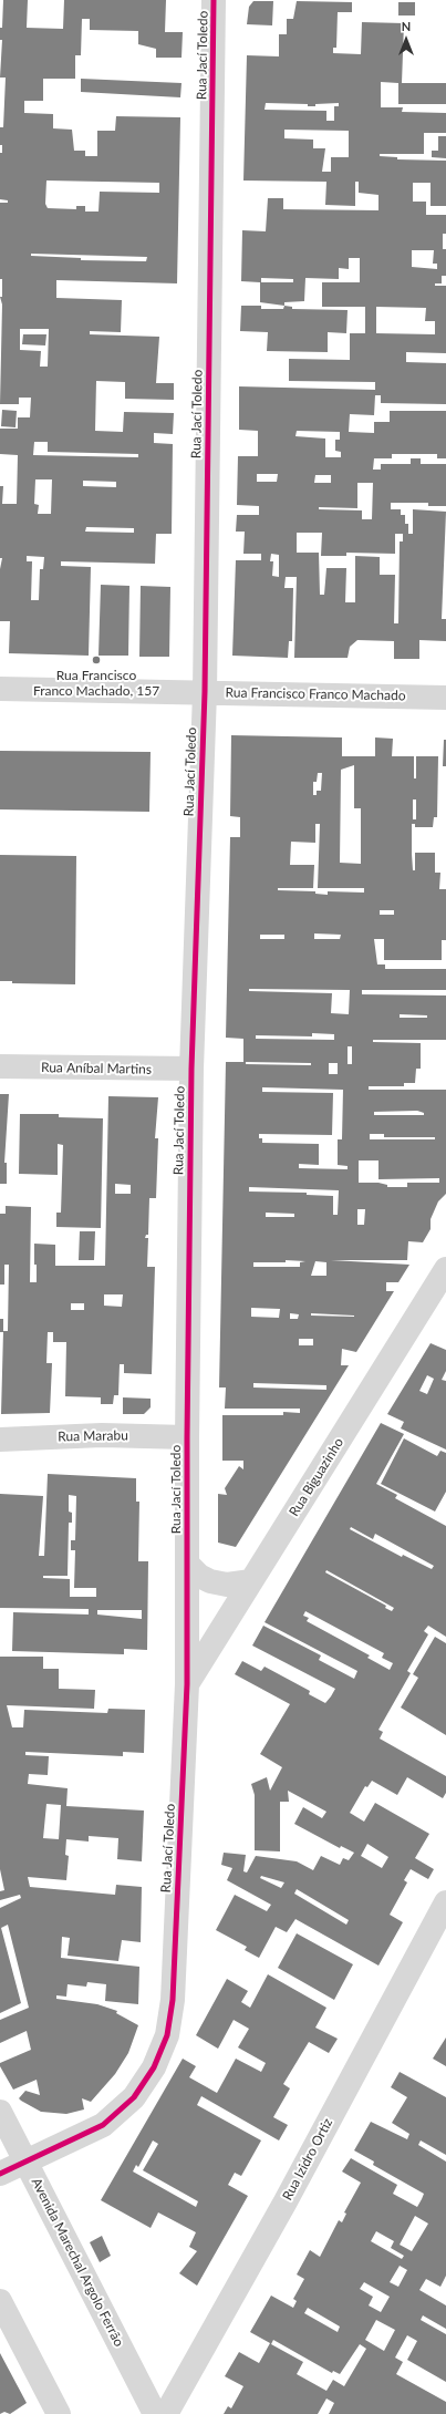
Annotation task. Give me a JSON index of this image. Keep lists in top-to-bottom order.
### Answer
{
  "streets": {
    "street": [
      "Rua Jací Toledo",
      "Rua Francisco Franco Machado",
      "Rua Aníbal Martins",
      "Rua Marabu",
      "Rua Biguazinho",
      "Rua Izidro Ortiz",
      "Avenida Marechal Argolo Ferrão"
    ]
  },
  "crossings": [
    ["Rua Jací Toledo", "Rua Francisco Franco Machado"],
    ["Rua Jací Toledo", "Rua Aníbal Martins"],
    ["Rua Jací Toledo", "Rua Marabu"],
    ["Rua Jací Toledo", "Rua Biguazinho"],
    ["Rua Jací Toledo", "Avenida Marechal Argolo Ferrão"]
  ],
  "places": ["Rua Francisco Franco Machado, 157"],
  "north": "top"
}
